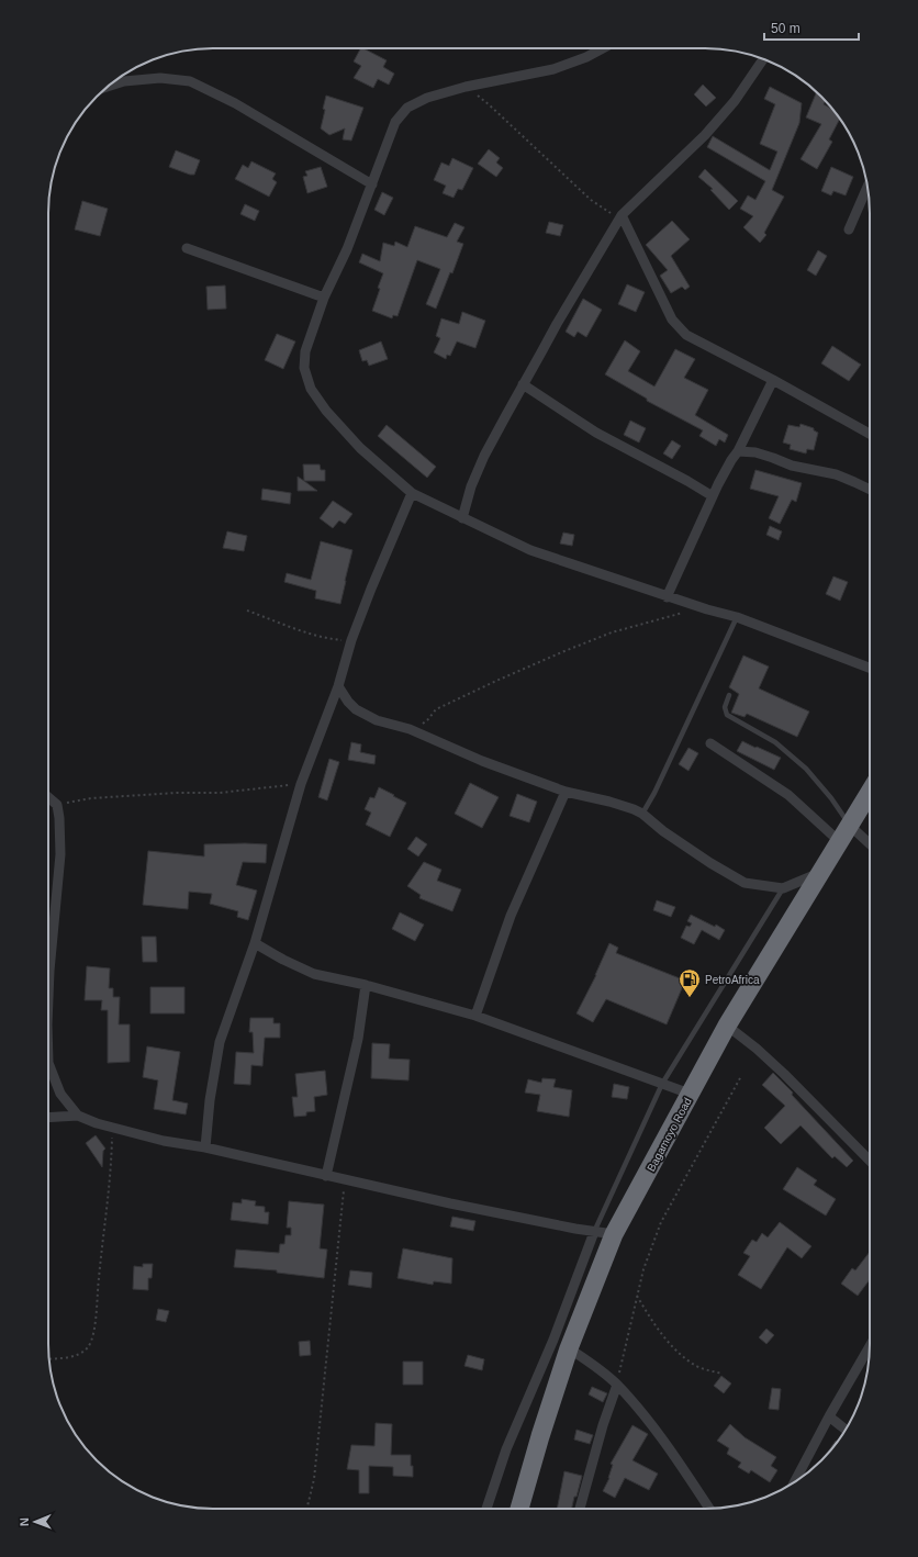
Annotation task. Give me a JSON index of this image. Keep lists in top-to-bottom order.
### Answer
{
  "streets": {
    "highway": ["Bagamoyo Road"]
  },
  "places": {
    "fuel station": ["PetroAfrica"]
  },
  "scale_bar": "50 m",
  "north": "left"
}
